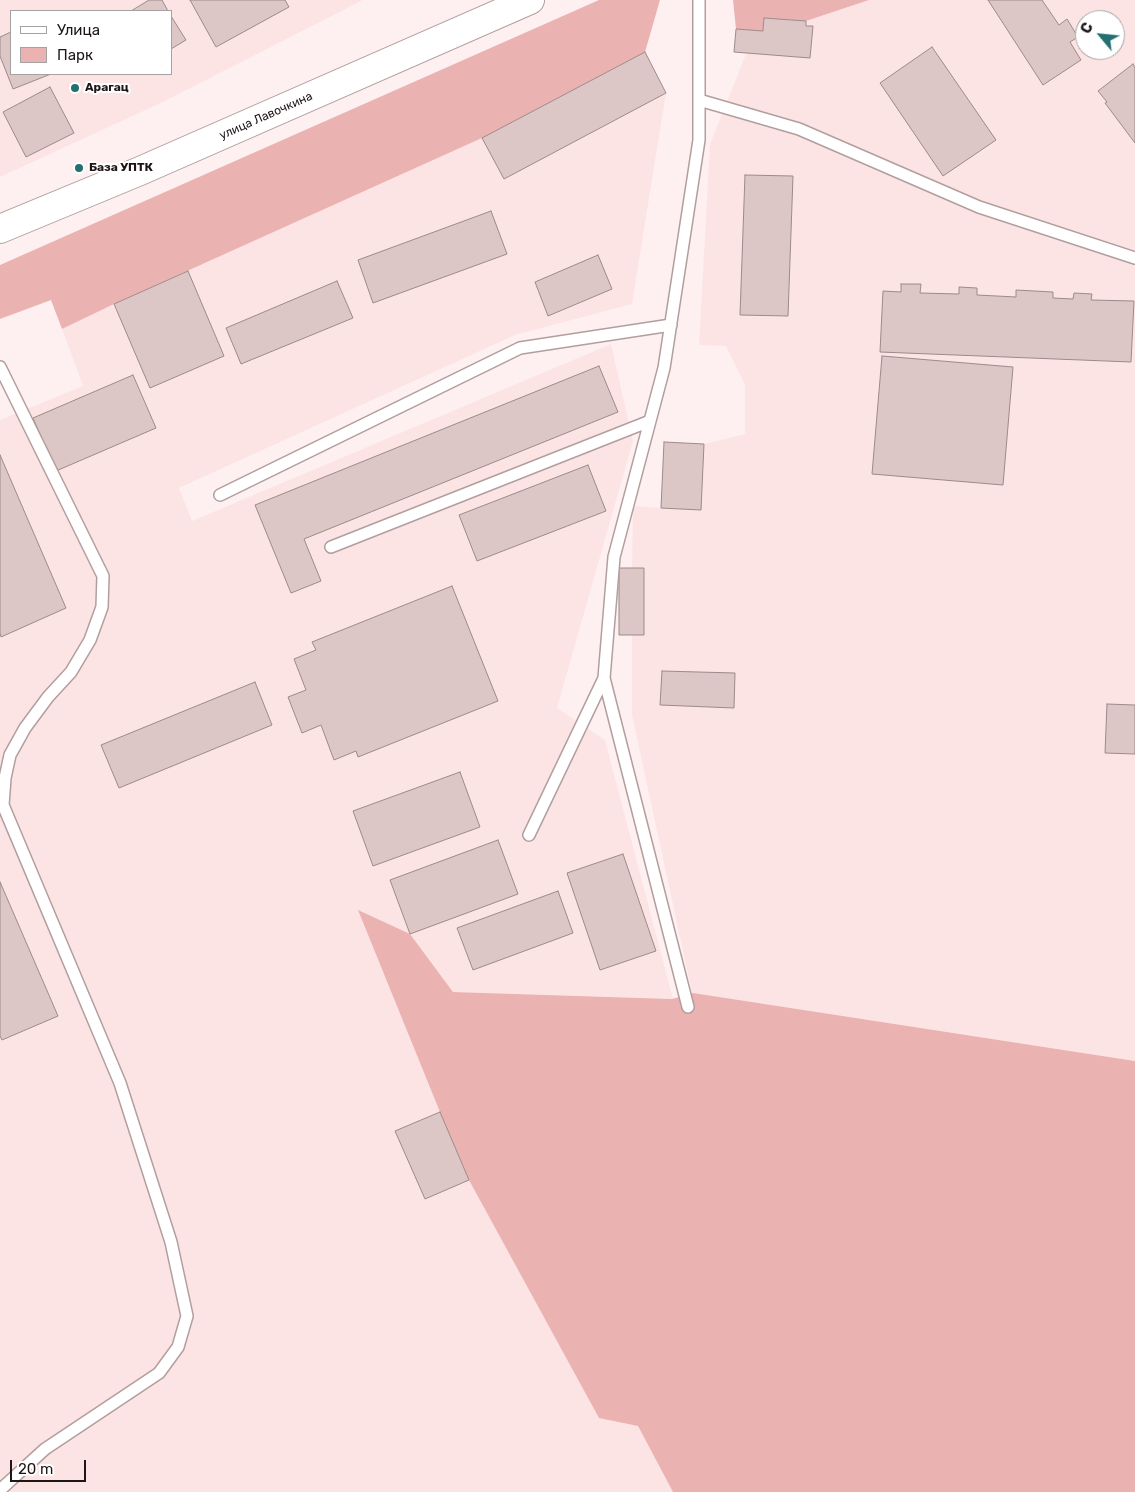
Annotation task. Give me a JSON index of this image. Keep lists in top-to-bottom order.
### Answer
{
  "streets": {
    "main road": ["улица Лавочкина"]
  },
  "places": ["Арагац", "База УПТК"],
  "legend": ["Улица", "Парк"],
  "scale_bar": "20 m",
  "north": "top left"
}
